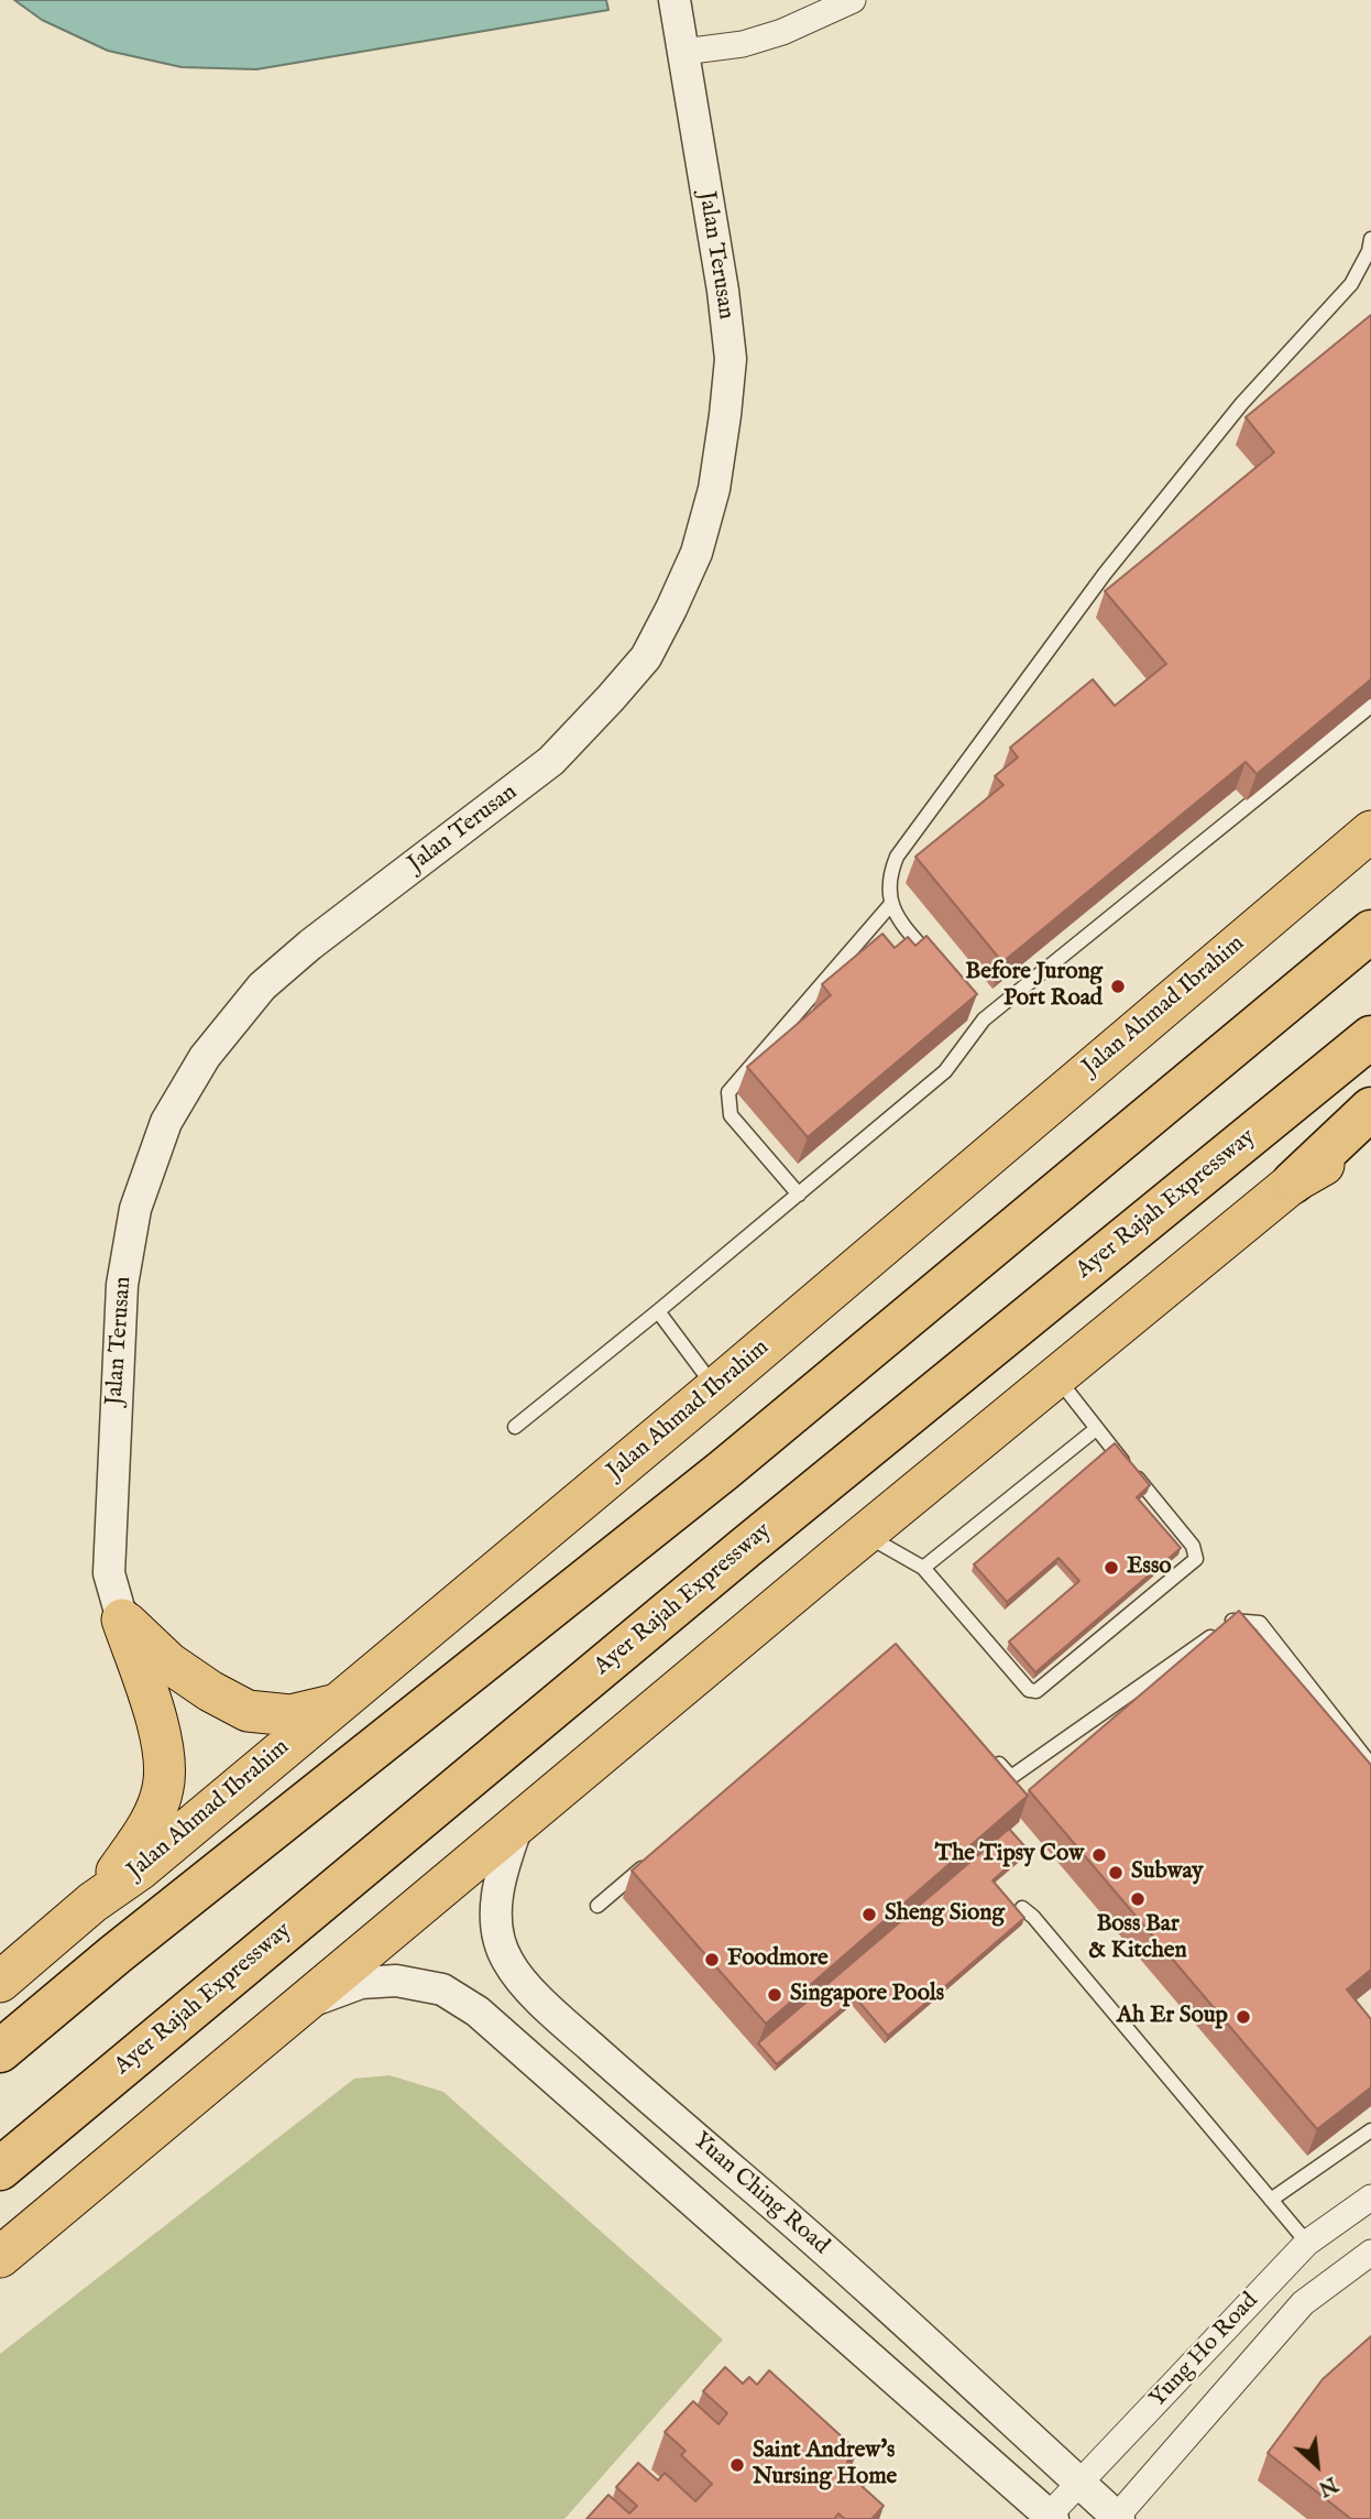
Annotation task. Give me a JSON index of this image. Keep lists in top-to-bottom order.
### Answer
{
  "streets": {
    "highway": ["Ayer Rajah Expressway"],
    "main road": ["Jalan Ahmad Ibrahim"],
    "street": ["Jalan Terusan", "Yuan Ching Road", "Yung Ho Road"]
  },
  "crossings": [
    ["Yuan Ching Road", "Yung Ho Road"]
  ],
  "places": [
    "Before Jurong Port Road",
    "Esso",
    "The Tipsy Cow",
    "Subway",
    "Boss Bar & Kitchen",
    "Sheng Siong",
    "Foodmore",
    "Singapore Pools",
    "Ah Er Soup",
    "Saint Andrew's Nursing Home"
  ],
  "north": "bottom right"
}
